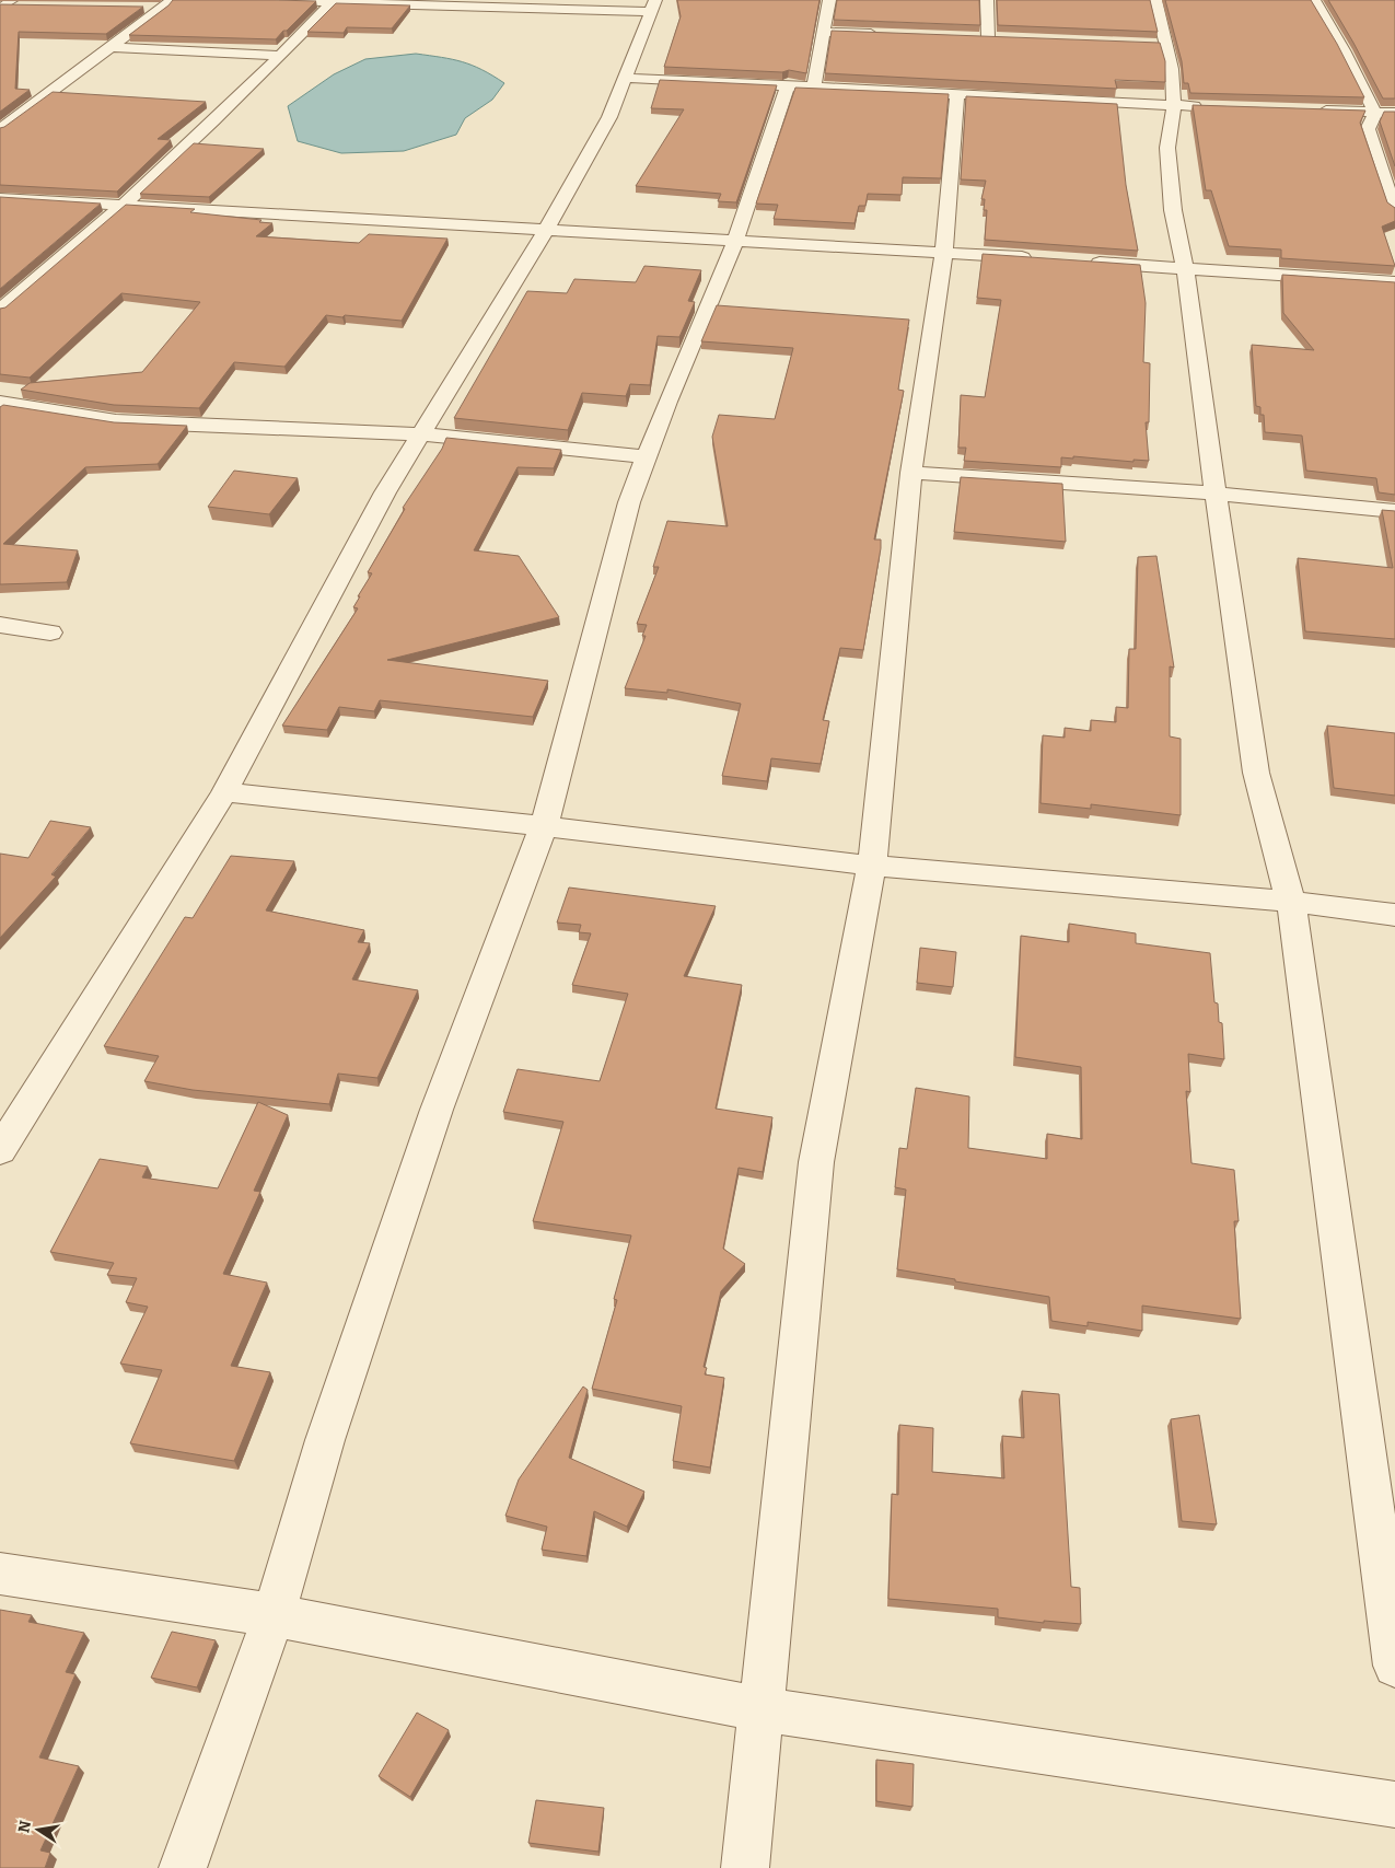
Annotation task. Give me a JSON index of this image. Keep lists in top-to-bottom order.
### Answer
{
  "north": "left"
}
